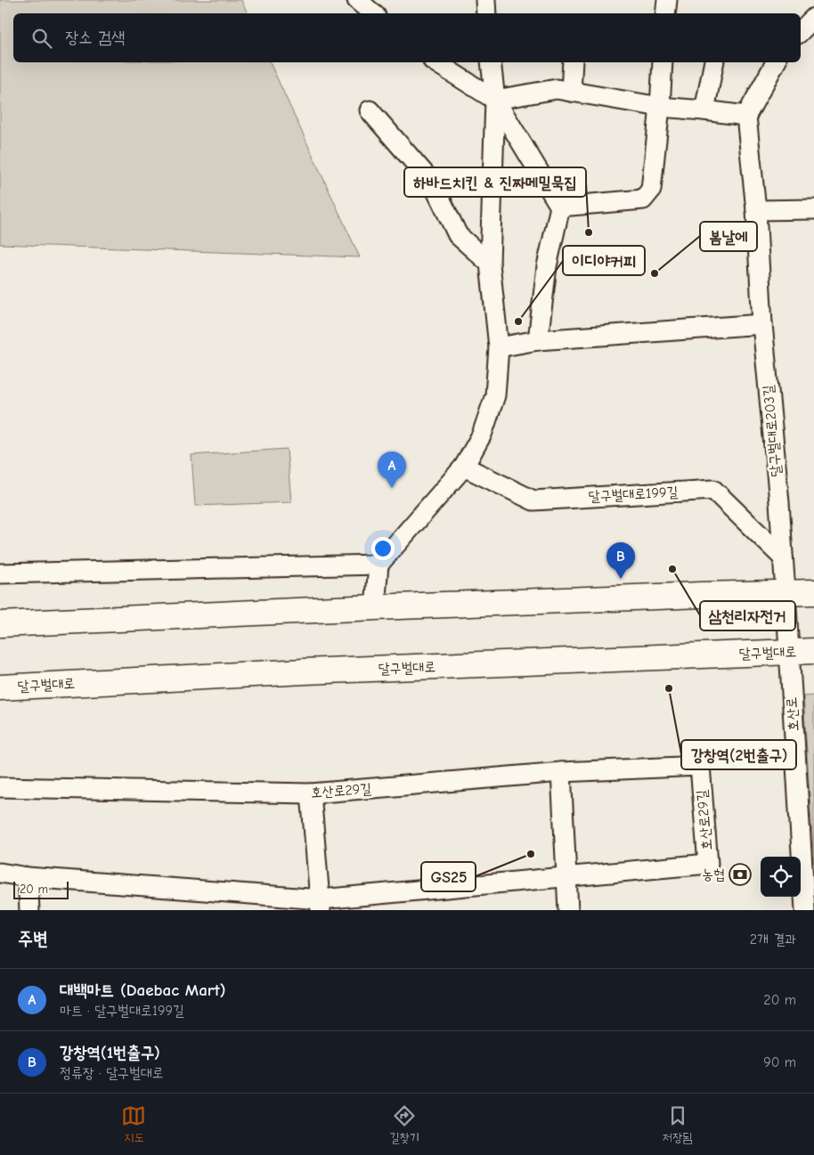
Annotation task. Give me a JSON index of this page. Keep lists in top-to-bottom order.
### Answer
{
  "streets": {
    "main road": ["달구벌대로"],
    "street": [
      "달구벌대로203길",
      "달구벌대로199길",
      "호산로",
      "호산로29길"
    ]
  },
  "crossings": [
    ["달구벌대로203길", "달구벌대로199길"],
    ["달구벌대로203길", "달구벌대로"],
    ["달구벌대로203길", "호산로"],
    ["달구벌대로", "호산로"]
  ],
  "places": {
    "other": [
      "하바드치킨 & 진짜메밀묵집",
      "봄날에",
      "이디야커피",
      "삼천리자전거",
      "강창역(2번출구)",
      "GS25"
    ],
    "bank": ["농협"]
  },
  "scale_bar": "20 m",
  "page": {
    "search": "장소 검색",
    "pins": ["A", "B"],
    "scale": "20 m",
    "heading": ["주변", "2개 결과"],
    "list": [
      {
        "mark": "A",
        "name": "대백마트 (Daebac Mart)",
        "note": "마트 · 달구벌대로199길",
        "value": "20 m"
      },
      {
        "mark": "B",
        "name": "강창역(1번출구)",
        "note": "정류장 · 달구벌대로",
        "value": "90 m"
      }
    ],
    "nav": ["지도", "길찾기", "저장됨"]
  }
}
